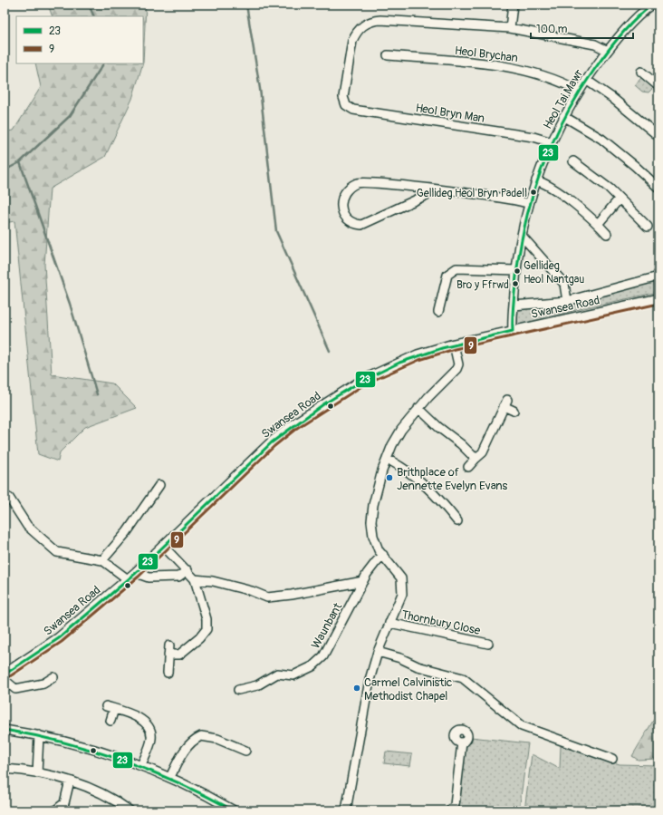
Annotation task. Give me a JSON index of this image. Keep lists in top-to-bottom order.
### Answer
{
  "streets": {
    "street": [
      "Heol Brychan",
      "Heol Tai Mawr",
      "Heol Bryn Man",
      "Swansea Road",
      "Thornbury Close",
      "Waunbant"
    ]
  },
  "crossings": [
    ["Heol Brychan", "Heol Tai Mawr"],
    ["Heol Tai Mawr", "Heol Bryn Man"],
    ["Heol Tai Mawr", "Swansea Road"]
  ],
  "places": [
    "Gellideg Heol Bryn Padell",
    "Gellideg Heol Nantgau",
    "Bro y Ffrwd",
    "Brithplace of Jennette Evelyn Evans",
    "Carmel Calvinistic Methodist Chapel"
  ],
  "lines": ["transit line 23", "transit line 9"],
  "legend": ["23", "9"],
  "scale_bar": "100 m"
}
